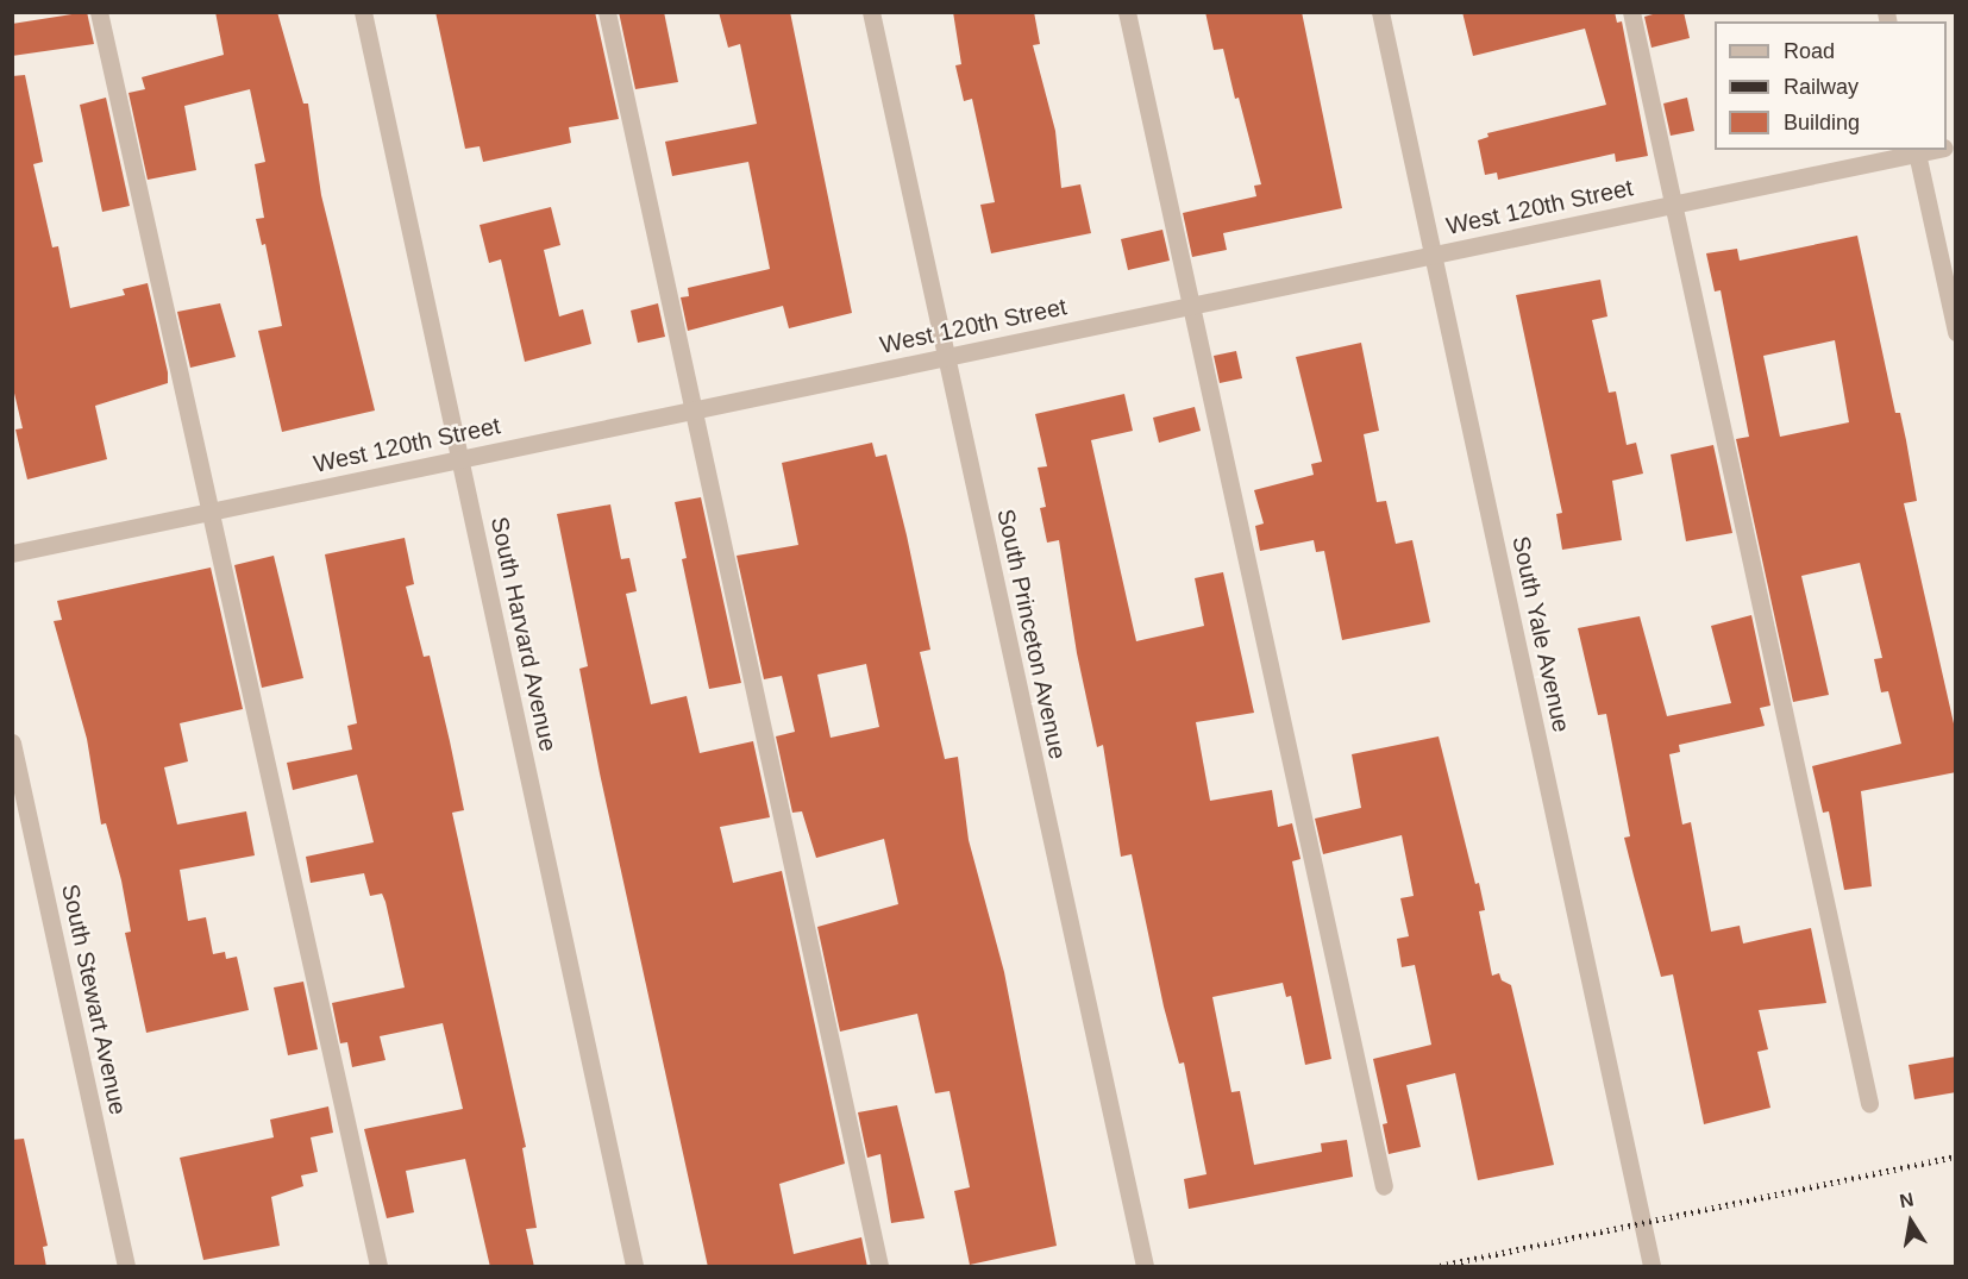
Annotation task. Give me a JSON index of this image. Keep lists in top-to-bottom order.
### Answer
{
  "streets": {
    "street": [
      "West 120th Street",
      "South Harvard Avenue",
      "South Princeton Avenue",
      "South Yale Avenue",
      "South Stewart Avenue"
    ]
  },
  "crossings": [
    ["West 120th Street", "South Harvard Avenue"],
    ["West 120th Street", "South Princeton Avenue"],
    ["West 120th Street", "South Yale Avenue"]
  ],
  "legend": ["Road", "Railway", "Building"],
  "north": "top"
}
